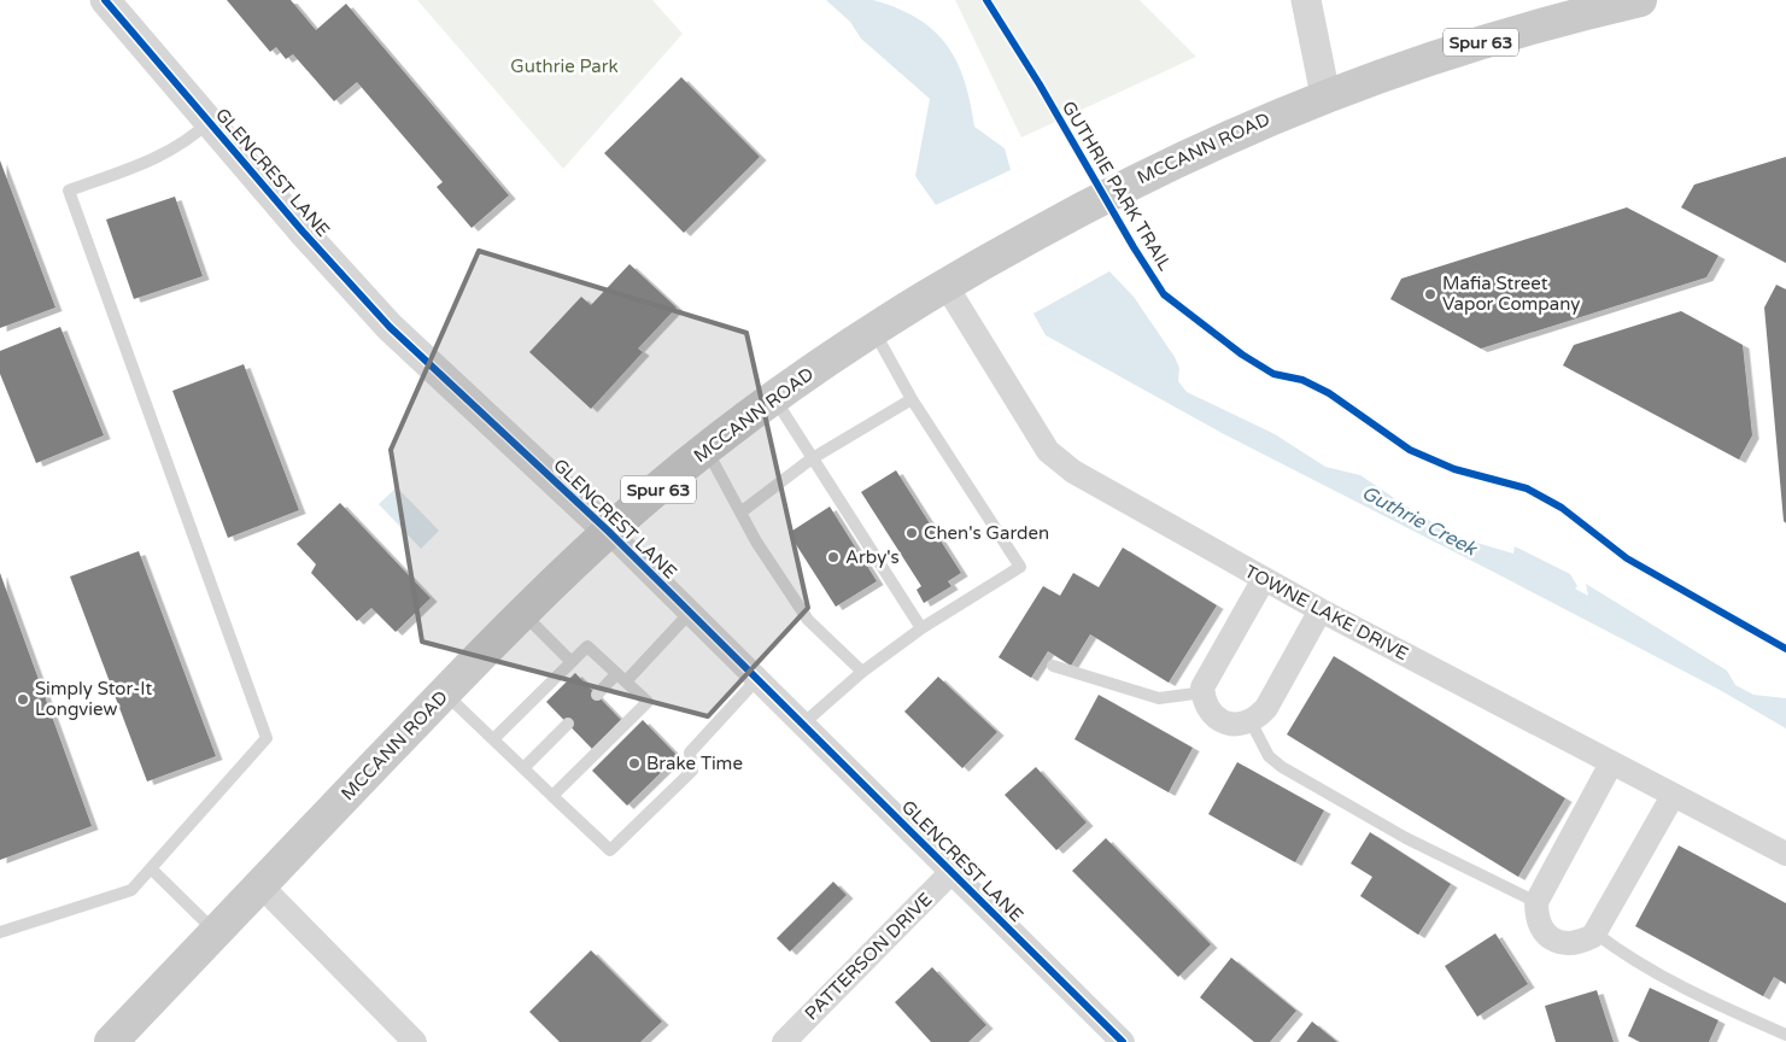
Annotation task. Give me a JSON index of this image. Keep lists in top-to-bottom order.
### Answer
{
  "streets": {
    "main road": ["Spur 63", "MCCANN ROAD"],
    "street": ["GLENCREST LANE", "TOWNE LAKE DRIVE", "PATTERSON DRIVE"],
    "cycle path": ["GUTHRIE PARK TRAIL"]
  },
  "crossings": [
    ["Spur 63", "MCCANN ROAD"],
    ["MCCANN ROAD", "GLENCREST LANE"],
    ["MCCANN ROAD", "TOWNE LAKE DRIVE"],
    ["GLENCREST LANE", "PATTERSON DRIVE"]
  ],
  "water": ["Guthrie Creek"],
  "parks": ["Guthrie Park"],
  "places": [
    "Mafia Street Vapor Company",
    "Chen's Garden",
    "Arby's",
    "Simply Stor-It Longview",
    "Brake Time"
  ]
}
